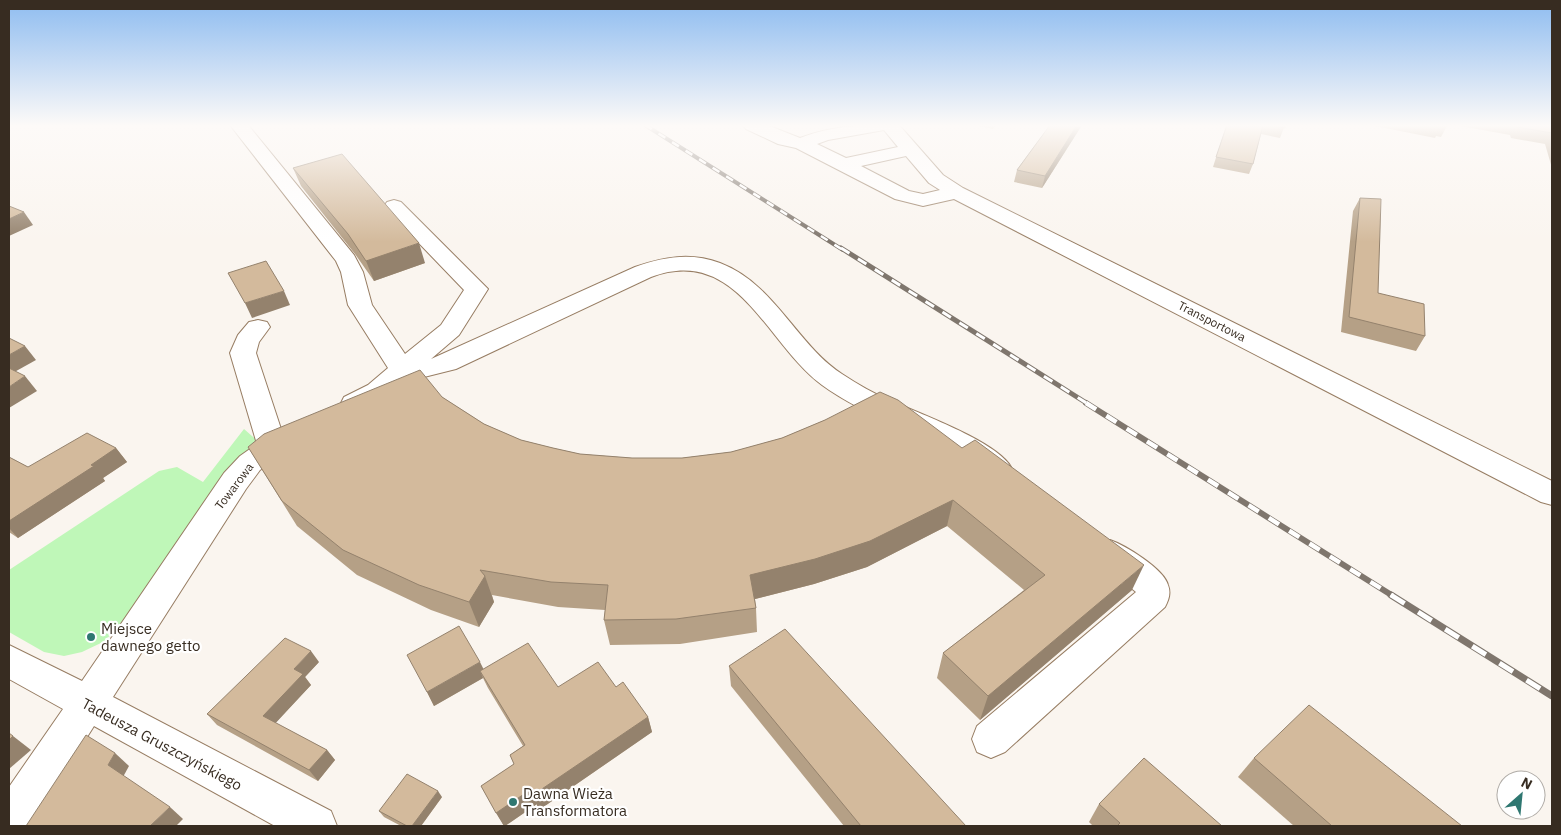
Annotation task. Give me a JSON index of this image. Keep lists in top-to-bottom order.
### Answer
{
  "streets": {
    "street": ["Transportowa", "Towarowa", "Tadeusza Gruszczyńskiego"]
  },
  "crossings": [
    ["Towarowa", "Tadeusza Gruszczyńskiego"]
  ],
  "places": ["Miejsce dawnego getto", "Dawna Wieża Transformatora"],
  "north": "top right"
}
